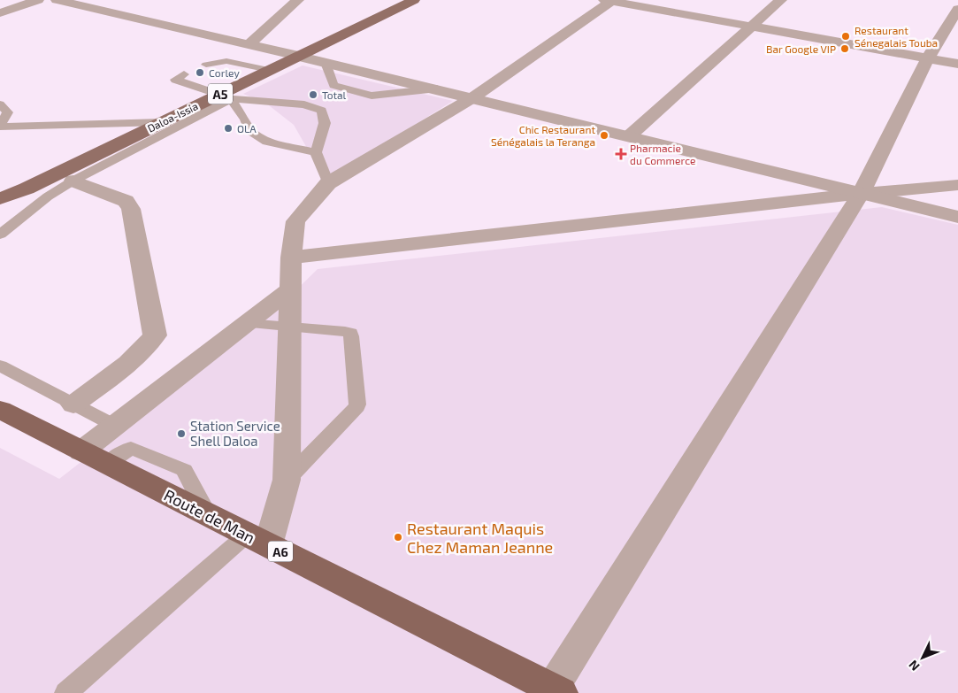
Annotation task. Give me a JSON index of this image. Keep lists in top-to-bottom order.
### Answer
{
  "streets": {
    "highway": ["Route de Man", "A6"],
    "main road": ["A5", "Daloa-Issia"]
  },
  "crossings": [
    ["A5", "Daloa-Issia"]
  ],
  "places": {
    "other": [
      "Restaurant Sénegalais Touba",
      "Bar Google VIP",
      "Corley",
      "Total",
      "OLA",
      "Chic Restaurant Sénégalais la Teranga",
      "Station Service Shell Daloa",
      "Restaurant Maquis Chez Maman Jeanne"
    ],
    "health": ["Pharmacie du Commerce"]
  },
  "north": "bottom left"
}
